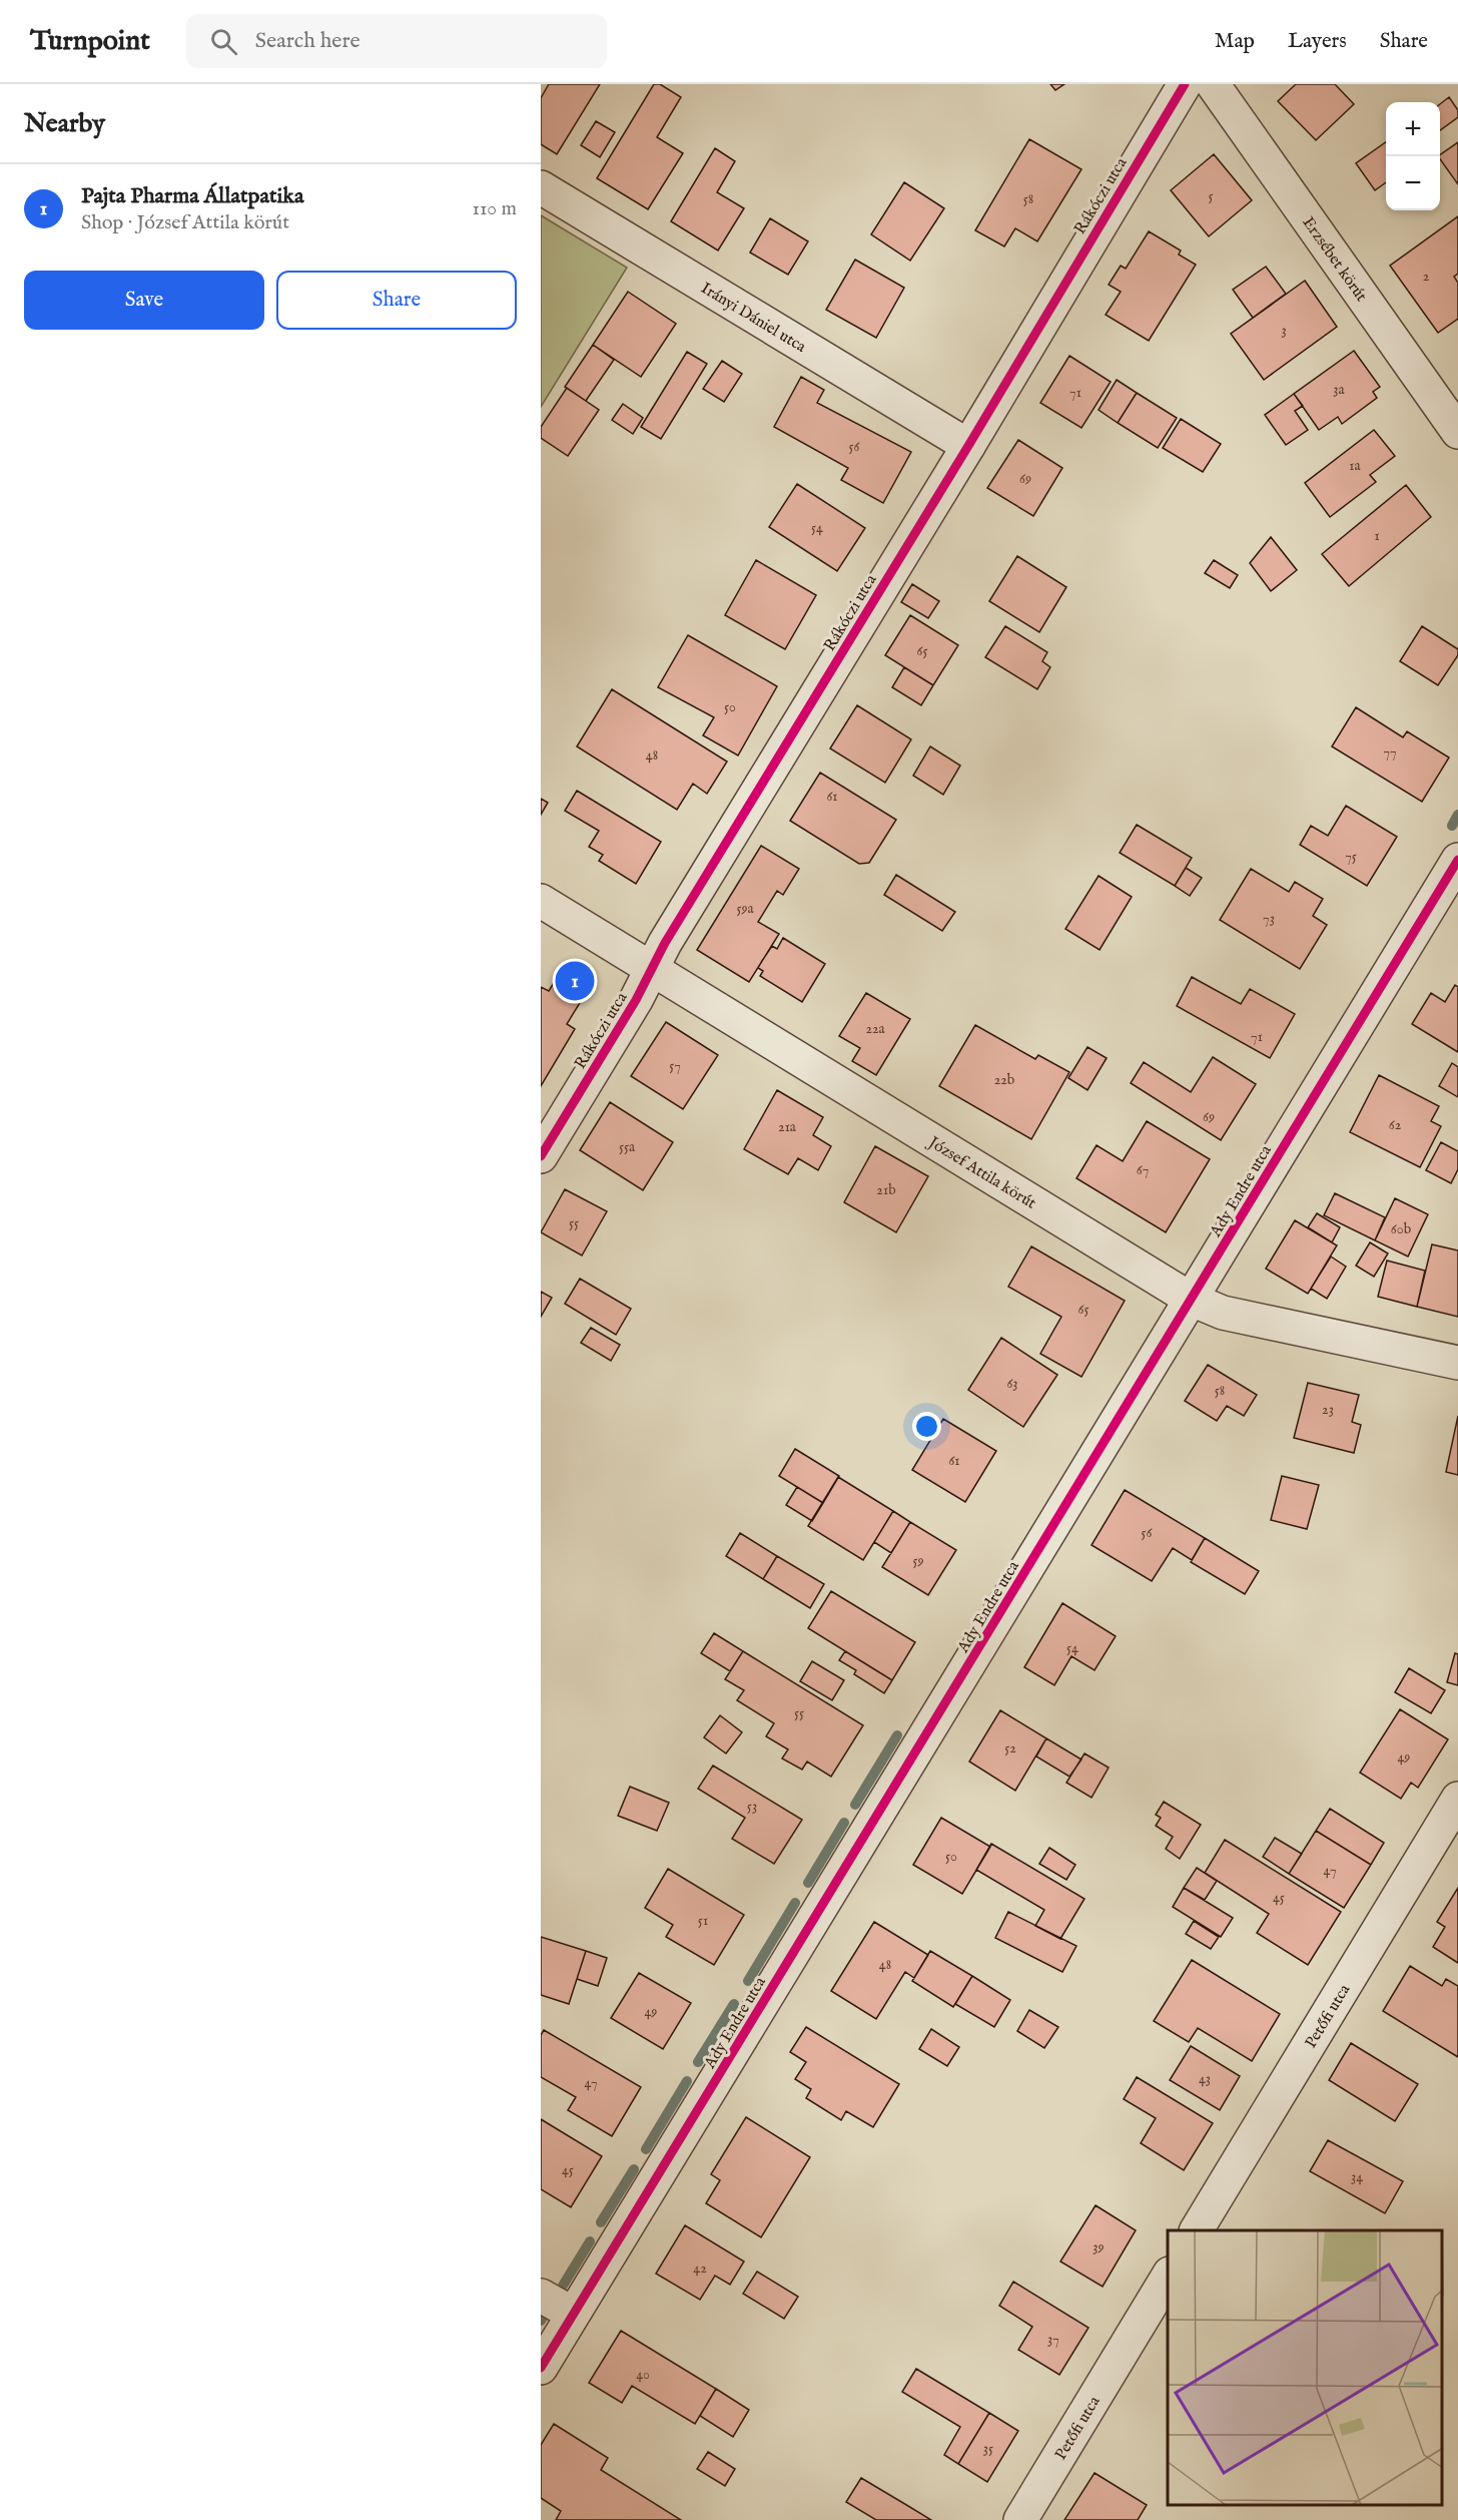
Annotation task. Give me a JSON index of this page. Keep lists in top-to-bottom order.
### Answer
{
  "streets": {
    "street": [
      "Rákóczi utca",
      "Erzsébet körút",
      "Irányi Dániel utca",
      "József Attila körút",
      "Ady Endre utca",
      "Petőfi utca"
    ]
  },
  "crossings": [
    ["Rákóczi utca", "Irányi Dániel utca"],
    ["Rákóczi utca", "József Attila körút"],
    ["József Attila körút", "Ady Endre utca"]
  ],
  "house_numbers": [
    "5",
    "58",
    "2",
    "3",
    "3a",
    "71",
    "56",
    "1a",
    "69",
    "54",
    "1",
    "65",
    "50",
    "77",
    "48",
    "61",
    "75",
    "59a",
    "73",
    "22a",
    "71",
    "57",
    "22b",
    "69",
    "62",
    "21a",
    "55a",
    "67",
    "21b",
    "55",
    "60b",
    "65",
    "63",
    "58",
    "23",
    "61",
    "56",
    "59",
    "54",
    "55",
    "52",
    "49",
    "53",
    "50",
    "47",
    "45",
    "51",
    "48",
    "49",
    "43",
    "47",
    "45",
    "34",
    "39",
    "42",
    "37",
    "40",
    "35"
  ],
  "page": {
    "header": "Turnpoint",
    "search": "Search here",
    "nav": ["Map", "Layers", "Share"],
    "heading": "Nearby",
    "map_buttons": ["+", "−"],
    "list": [
      {
        "mark": "1",
        "name": "Pajta Pharma Állatpatika",
        "note": "Shop · József Attila körút",
        "value": "110 m"
      }
    ],
    "buttons": ["Save", "Share"],
    "pins": "1"
  }
}
